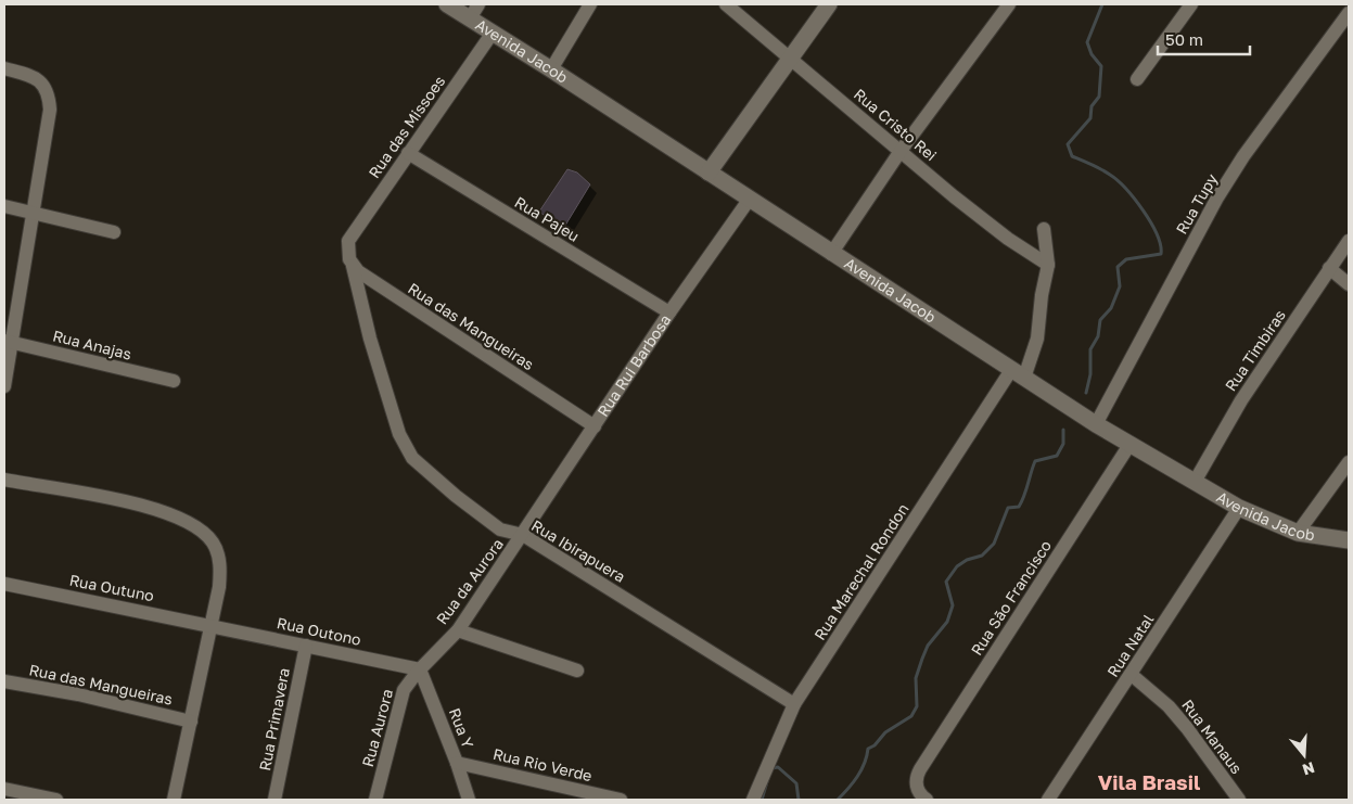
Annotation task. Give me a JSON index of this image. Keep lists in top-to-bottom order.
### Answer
{
  "streets": {
    "main road": ["Avenida Jacob"],
    "street": [
      "Rua Cristo Rei",
      "Rua das Missoes",
      "Rua Tupy",
      "Rua Pajeu",
      "Rua das Mangueiras",
      "Rua Anajas",
      "Rua Timbiras",
      "Rua Rui Barbosa",
      "Rua Ibirapuera",
      "Rua Marechal Rondon",
      "Rua da Aurora",
      "Rua Outuno",
      "Rua São Francisco",
      "Rua Outono",
      "Rua Natal",
      "Rua Primavera",
      "Rua Aurora",
      "Rua Y",
      "Rua Manaus",
      "Rua Rio Verde"
    ]
  },
  "crossings": [
    ["Avenida Jacob", "Rua das Missoes"],
    ["Avenida Jacob", "Rua Tupy"],
    ["Avenida Jacob", "Rua Timbiras"],
    ["Avenida Jacob", "Rua Rui Barbosa"],
    ["Avenida Jacob", "Rua Marechal Rondon"],
    ["Avenida Jacob", "Rua São Francisco"],
    ["Avenida Jacob", "Rua Natal"],
    ["Rua Cristo Rei", "Rua Marechal Rondon"],
    ["Rua das Missoes", "Rua Pajeu"],
    ["Rua das Missoes", "Rua das Mangueiras"],
    ["Rua das Missoes", "Rua Ibirapuera"],
    ["Rua Pajeu", "Rua Rui Barbosa"],
    ["Rua das Mangueiras", "Rua Rui Barbosa"],
    ["Rua das Mangueiras", "Rua Ibirapuera"],
    ["Rua Rui Barbosa", "Rua Ibirapuera"],
    ["Rua Rui Barbosa", "Rua da Aurora"],
    ["Rua Ibirapuera", "Rua Marechal Rondon"],
    ["Rua Ibirapuera", "Rua da Aurora"],
    ["Rua da Aurora", "Rua Outono"],
    ["Rua da Aurora", "Rua Aurora"],
    ["Rua da Aurora", "Rua Y"],
    ["Rua Outuno", "Rua Outono"],
    ["Rua Outono", "Rua Primavera"],
    ["Rua Outono", "Rua Aurora"],
    ["Rua Outono", "Rua Y"],
    ["Rua Natal", "Rua Manaus"],
    ["Rua Aurora", "Rua Y"],
    ["Rua Y", "Rua Rio Verde"]
  ],
  "districts": ["Vila Brasil"],
  "scale_bar": "50 m",
  "north": "bottom"
}
